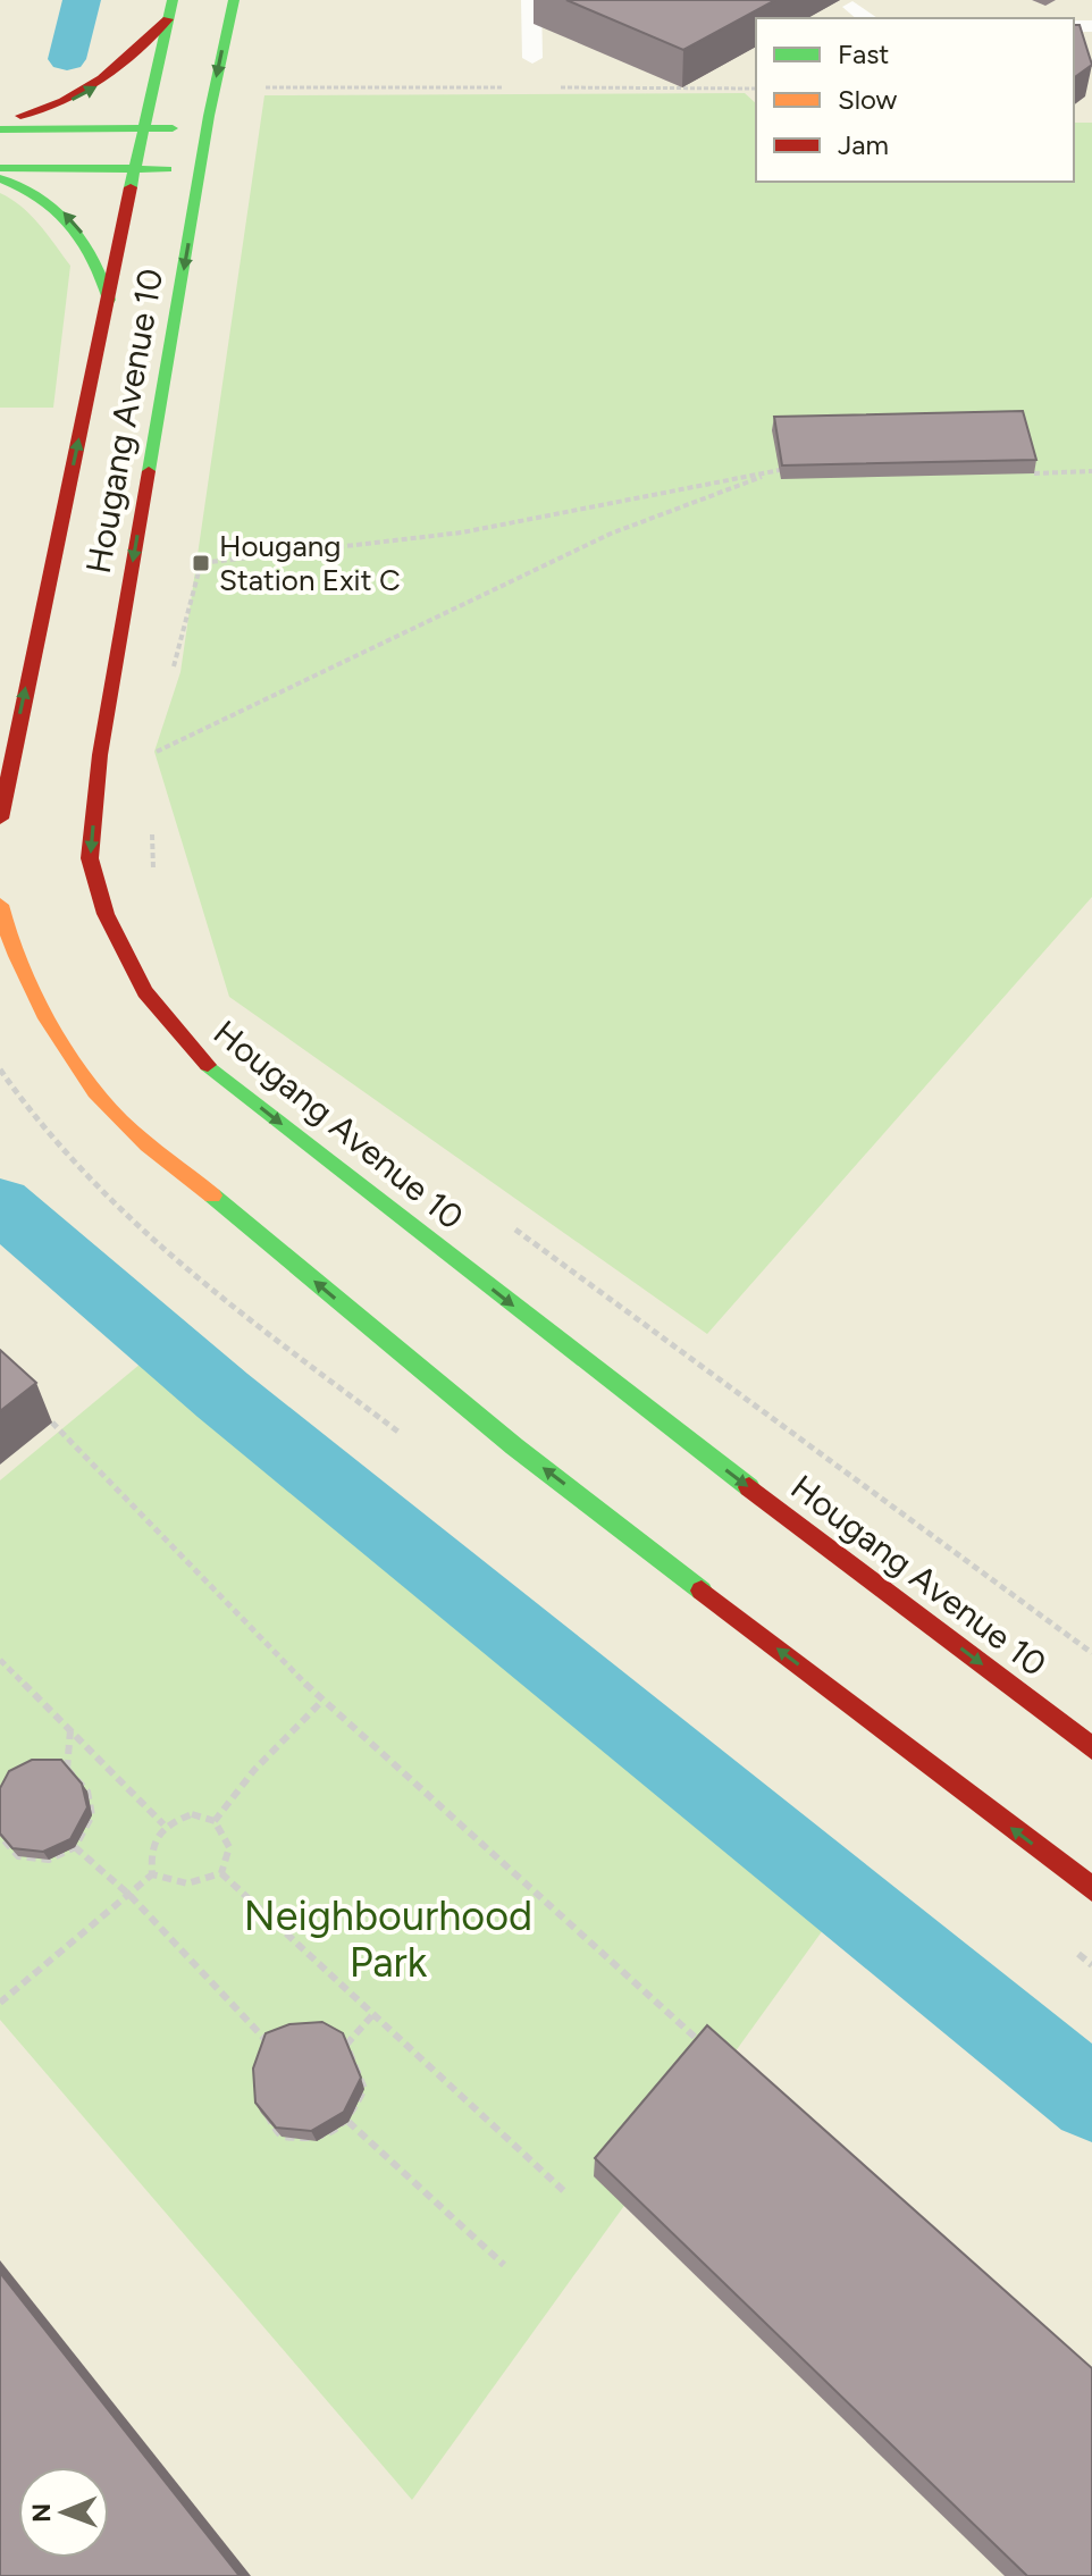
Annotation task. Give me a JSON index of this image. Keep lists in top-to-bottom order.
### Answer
{
  "streets": {
    "main road": ["Hougang Avenue 10"]
  },
  "parks": ["Neighbourhood Park"],
  "places": {
    "transit": ["Hougang Station Exit C"]
  },
  "legend": ["Fast", "Slow", "Jam"],
  "north": "left"
}
